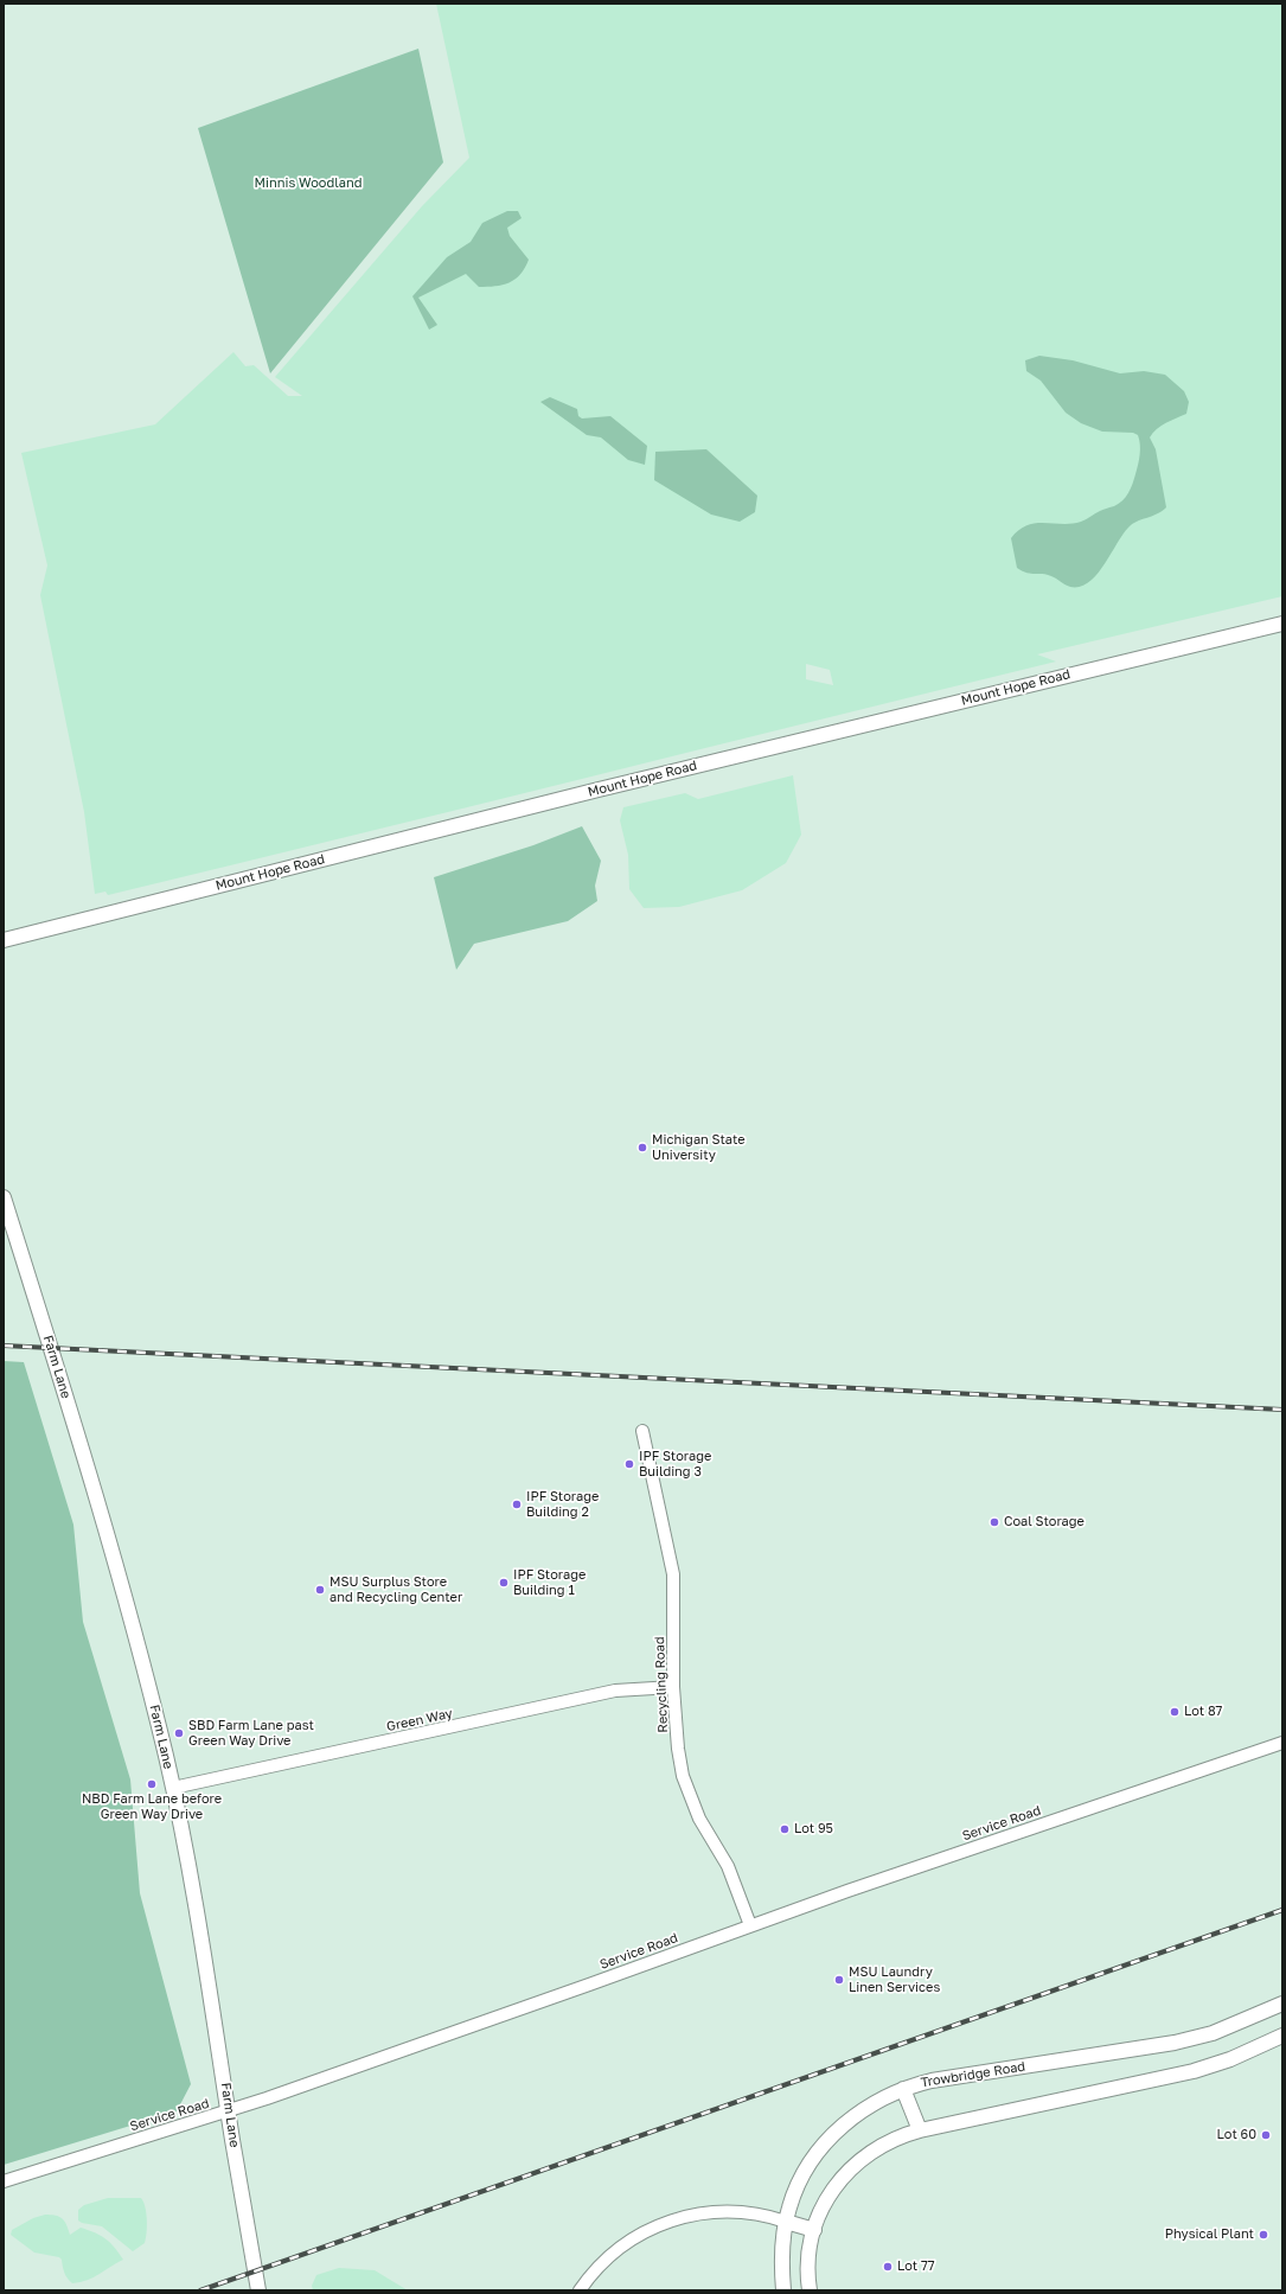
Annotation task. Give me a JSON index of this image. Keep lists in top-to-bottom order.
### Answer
{
  "streets": {
    "street": [
      "Mount Hope Road",
      "Farm Lane",
      "Recycling Road",
      "Green Way",
      "Service Road",
      "Trowbridge Road"
    ]
  },
  "crossings": [
    ["Farm Lane", "Green Way"],
    ["Farm Lane", "Service Road"],
    ["Recycling Road", "Green Way"],
    ["Recycling Road", "Service Road"]
  ],
  "parks": ["Minnis Woodland"],
  "places": [
    "Michigan State University",
    "IPF Storage Building 3",
    "IPF Storage Building 2",
    "Coal Storage",
    "IPF Storage Building 1",
    "MSU Surplus Store and Recycling Center",
    "Lot 87",
    "SBD Farm Lane past Green Way Drive",
    "NBD Farm Lane before Green Way Drive",
    "Lot 95",
    "MSU Laundry Linen Services",
    "Lot 60",
    "Physical Plant",
    "Lot 77"
  ]
}
